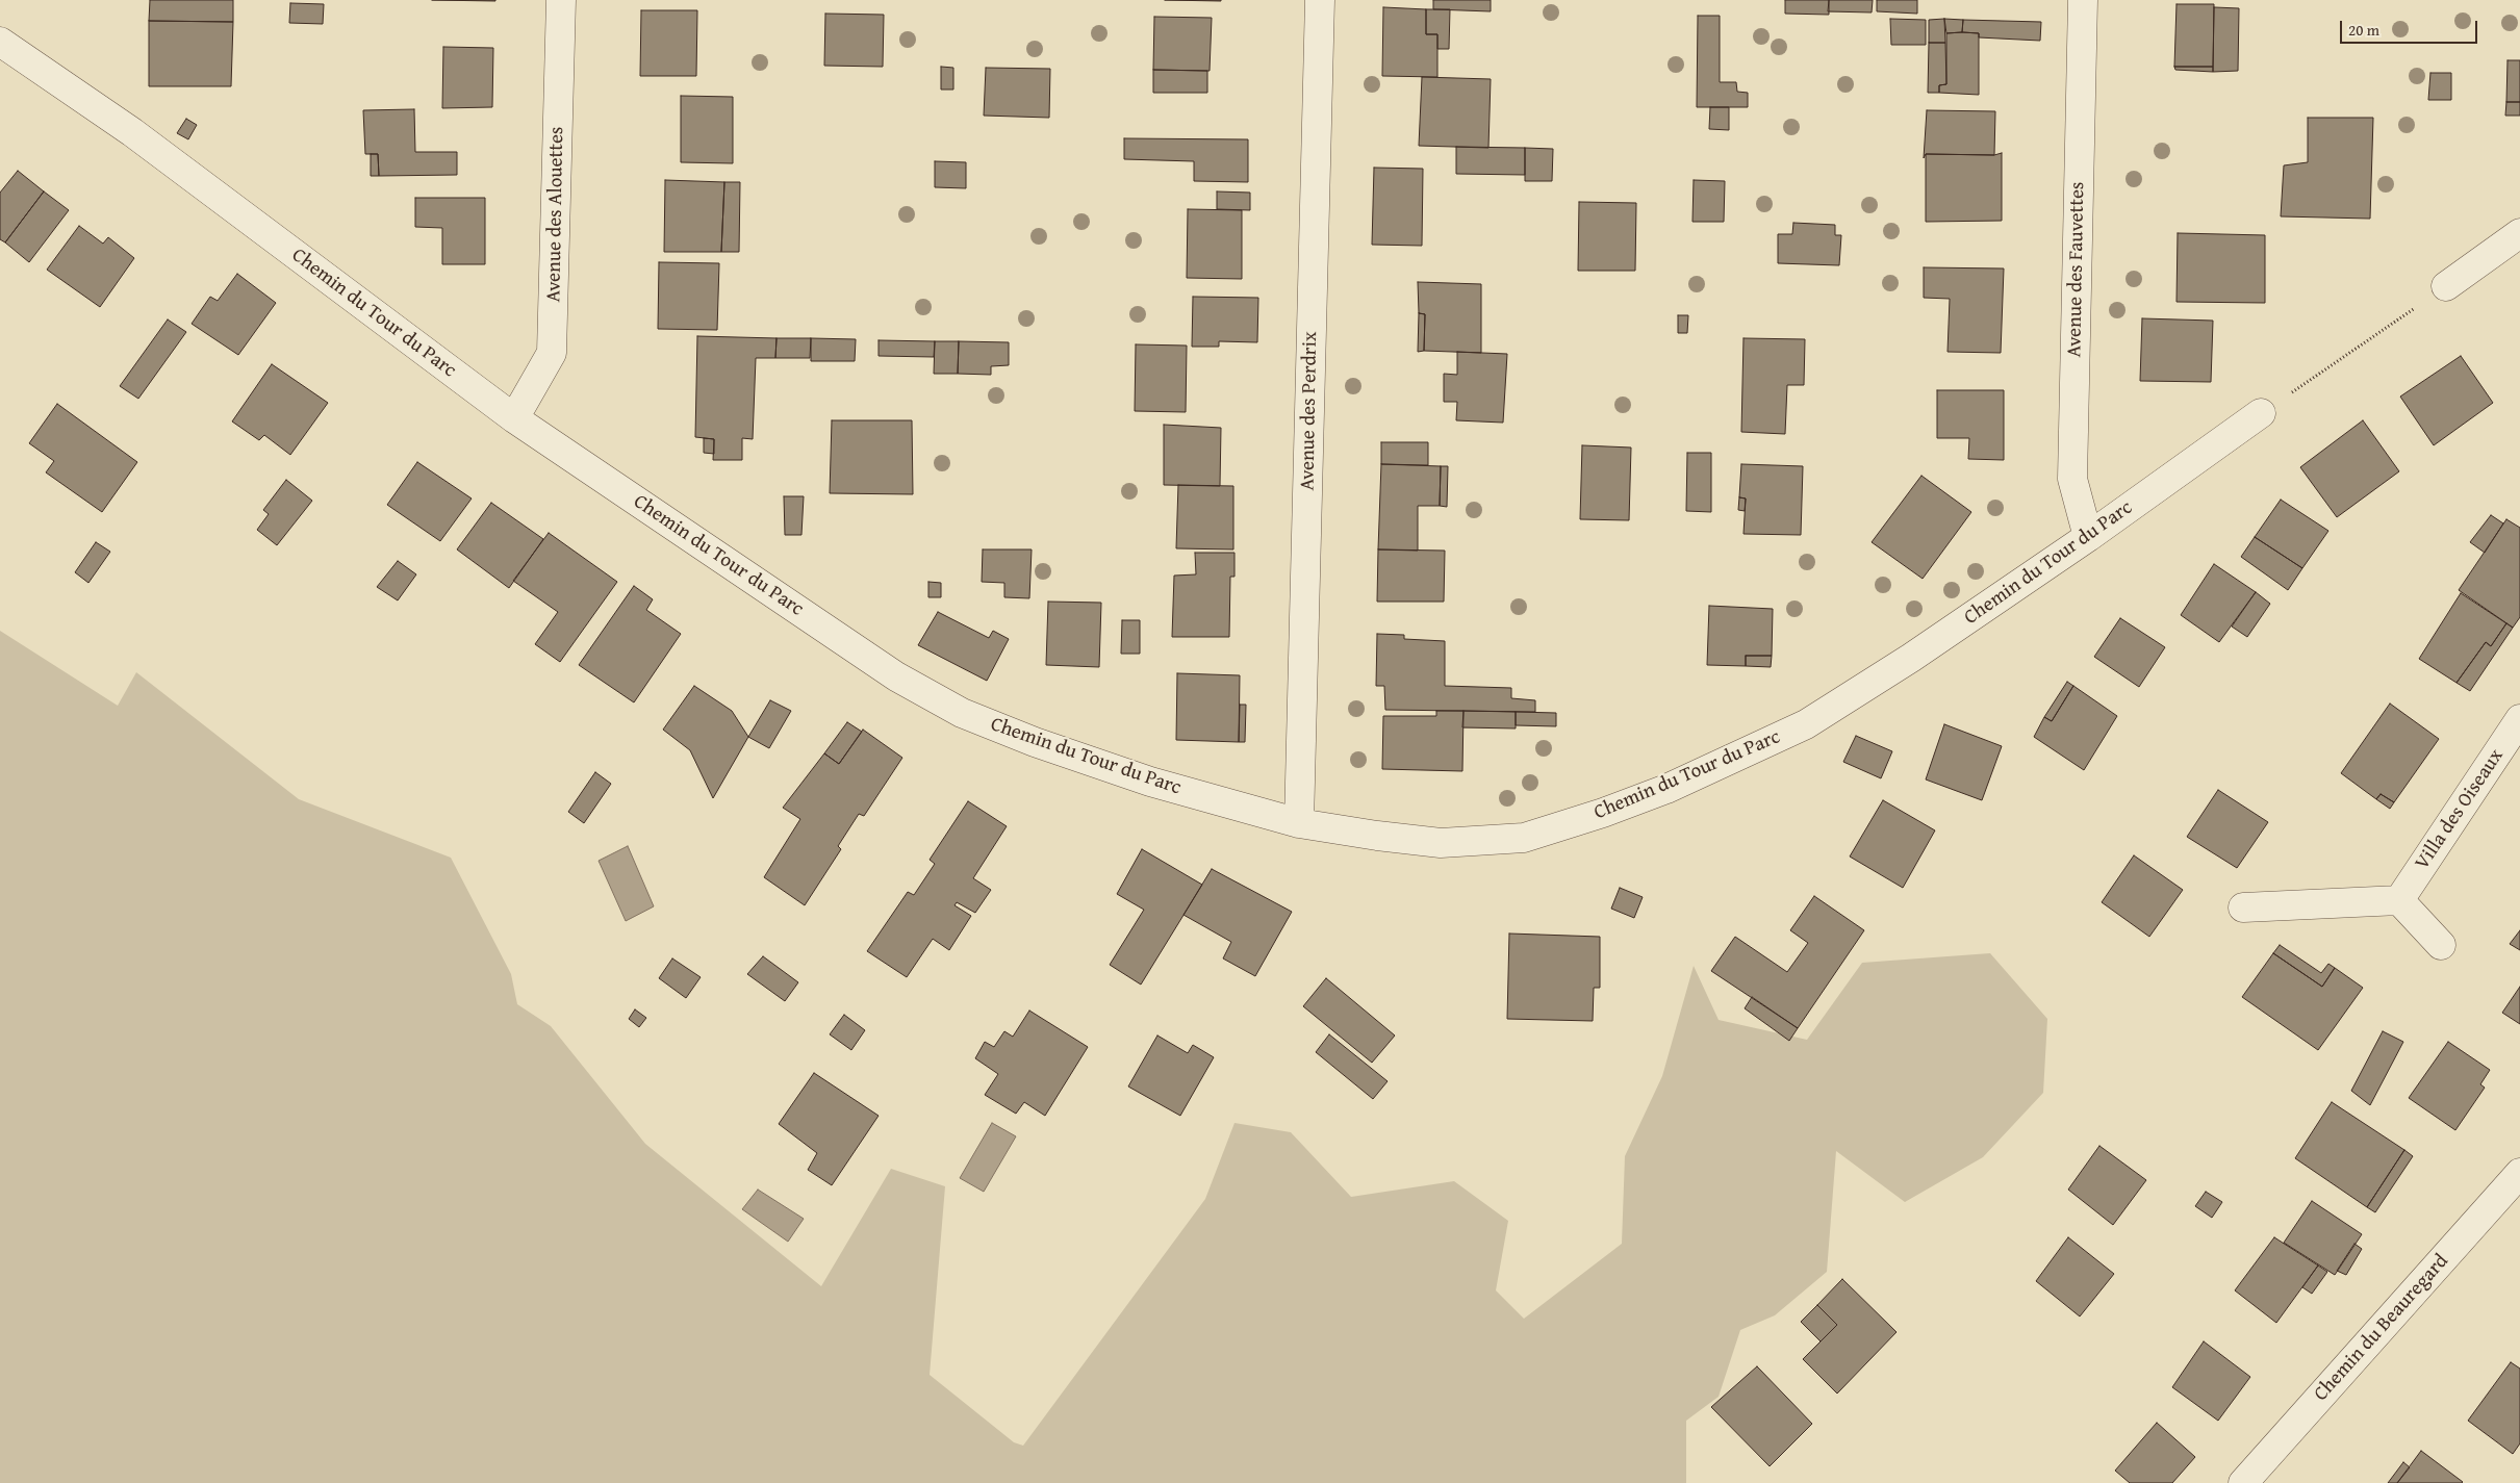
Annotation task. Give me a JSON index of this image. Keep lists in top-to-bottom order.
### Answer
{
  "streets": {
    "street": [
      "Avenue des Alouettes",
      "Avenue des Fauvettes",
      "Chemin du Tour du Parc",
      "Avenue des Perdrix",
      "Villa des Oiseaux",
      "Chemin du Beauregard"
    ]
  },
  "crossings": [
    ["Avenue des Alouettes", "Chemin du Tour du Parc"],
    ["Avenue des Fauvettes", "Chemin du Tour du Parc"],
    ["Chemin du Tour du Parc", "Avenue des Perdrix"]
  ],
  "scale_bar": "20 m"
}
